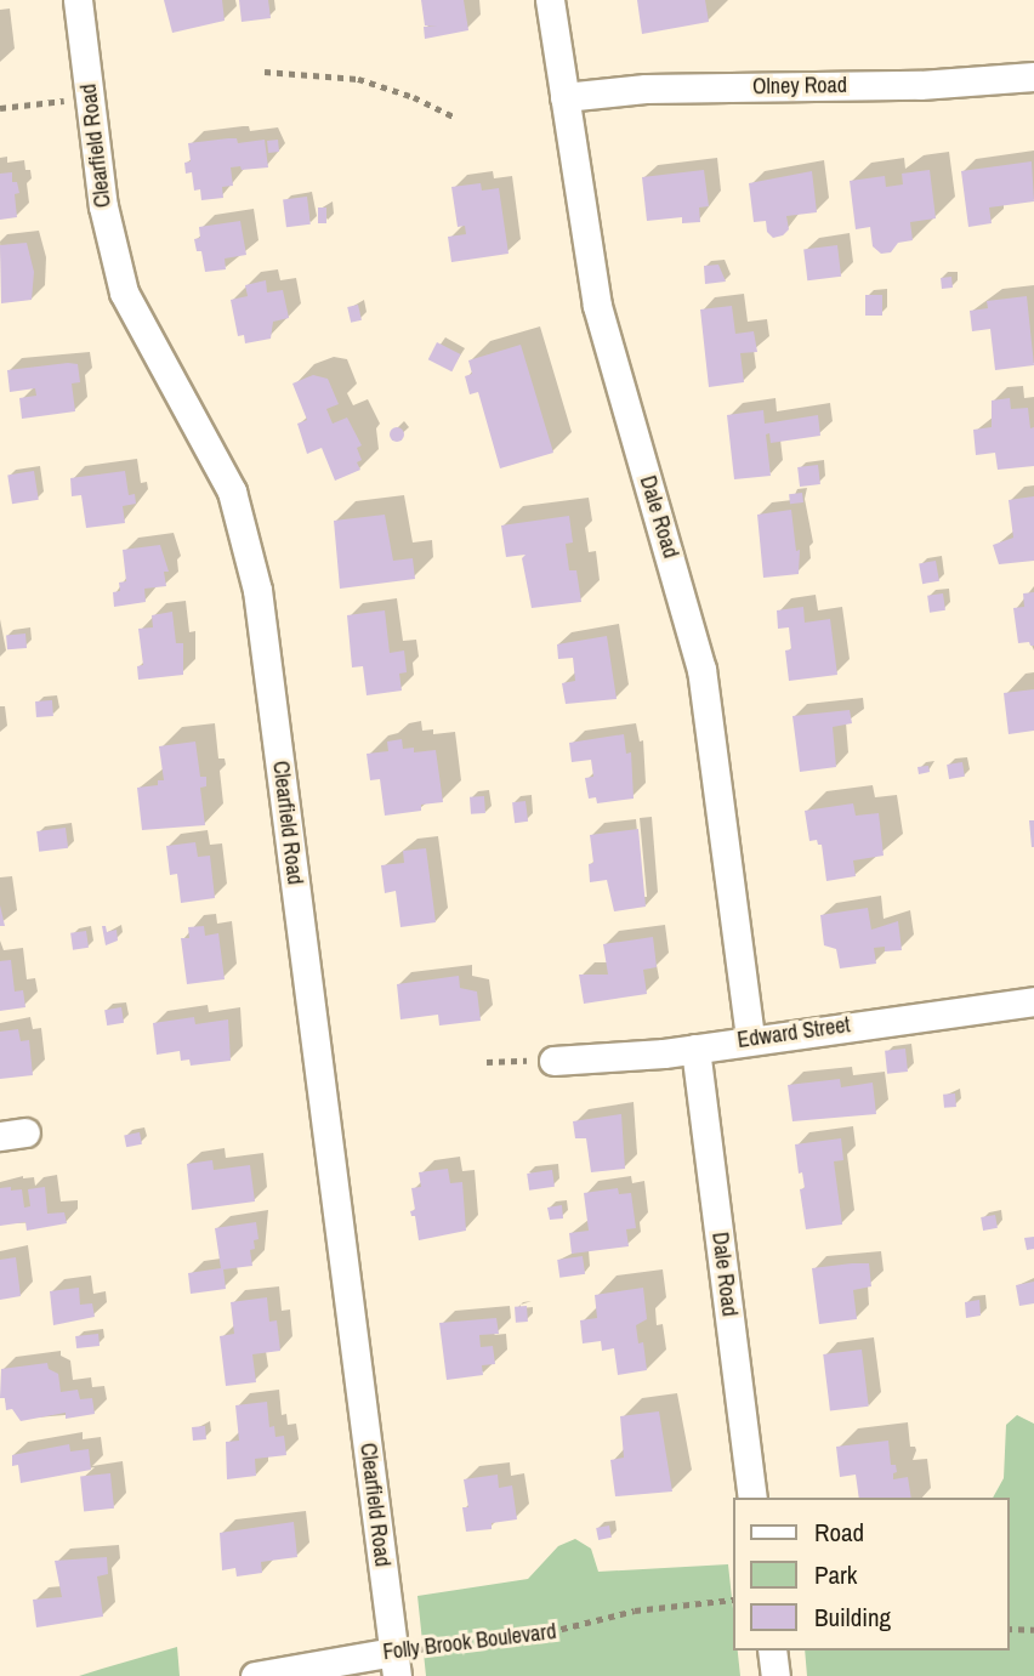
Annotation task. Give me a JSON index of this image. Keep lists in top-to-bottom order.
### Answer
{
  "streets": {
    "street": [
      "Olney Road",
      "Clearfield Road",
      "Dale Road",
      "Edward Street",
      "Folly Brook Boulevard"
    ]
  },
  "crossings": [
    ["Olney Road", "Dale Road"],
    ["Clearfield Road", "Folly Brook Boulevard"],
    ["Dale Road", "Edward Street"]
  ],
  "legend": ["Road", "Park", "Building"]
}
